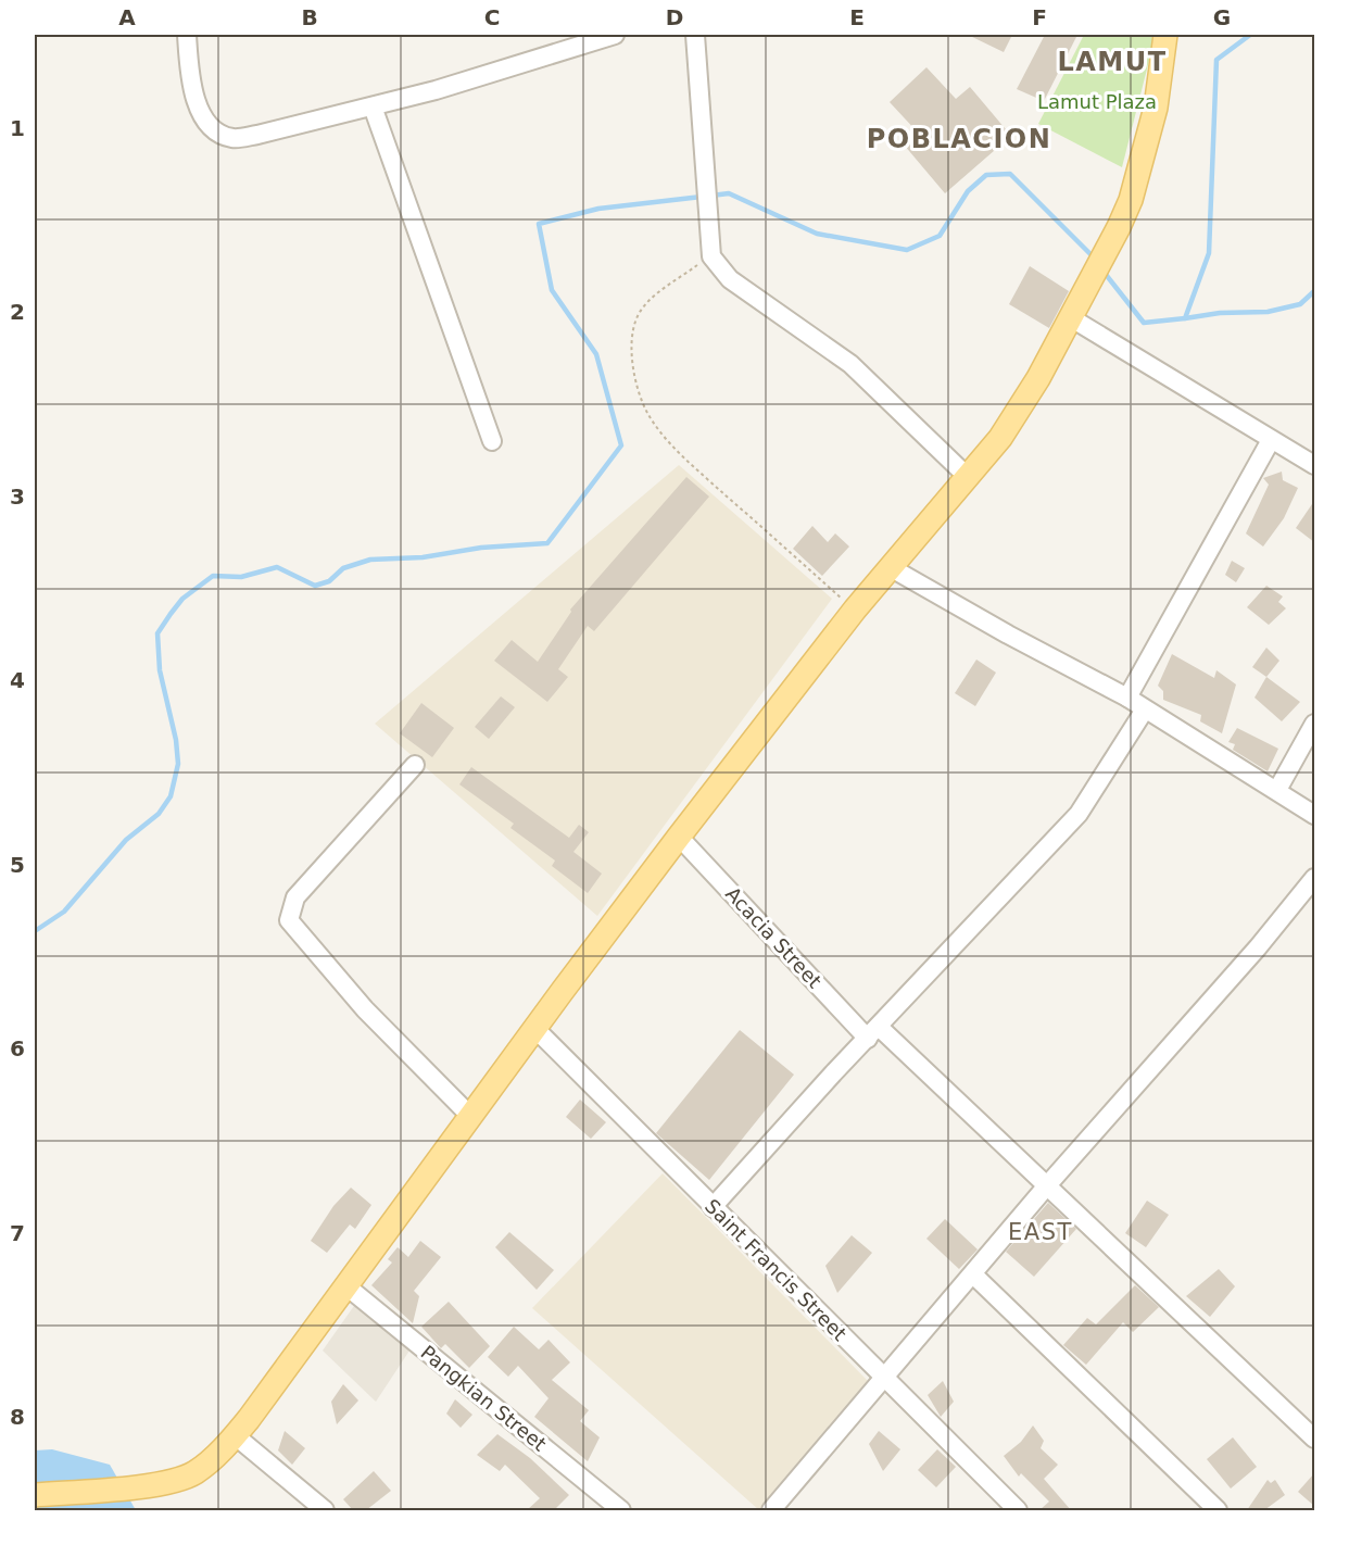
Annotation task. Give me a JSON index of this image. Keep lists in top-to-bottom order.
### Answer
{
  "streets": {
    "street": ["Acacia Street", "Saint Francis Street", "Pangkian Street"]
  },
  "districts": ["LAMUT", "POBLACION", "EAST"],
  "parks": ["Lamut Plaza"],
  "grid": {
    "columns": [
      "A",
      "B",
      "C",
      "D",
      "E",
      "F",
      "G"
    ],
    "rows": [
      "1",
      "2",
      "3",
      "4",
      "5",
      "6",
      "7",
      "8"
    ]
  }
}
